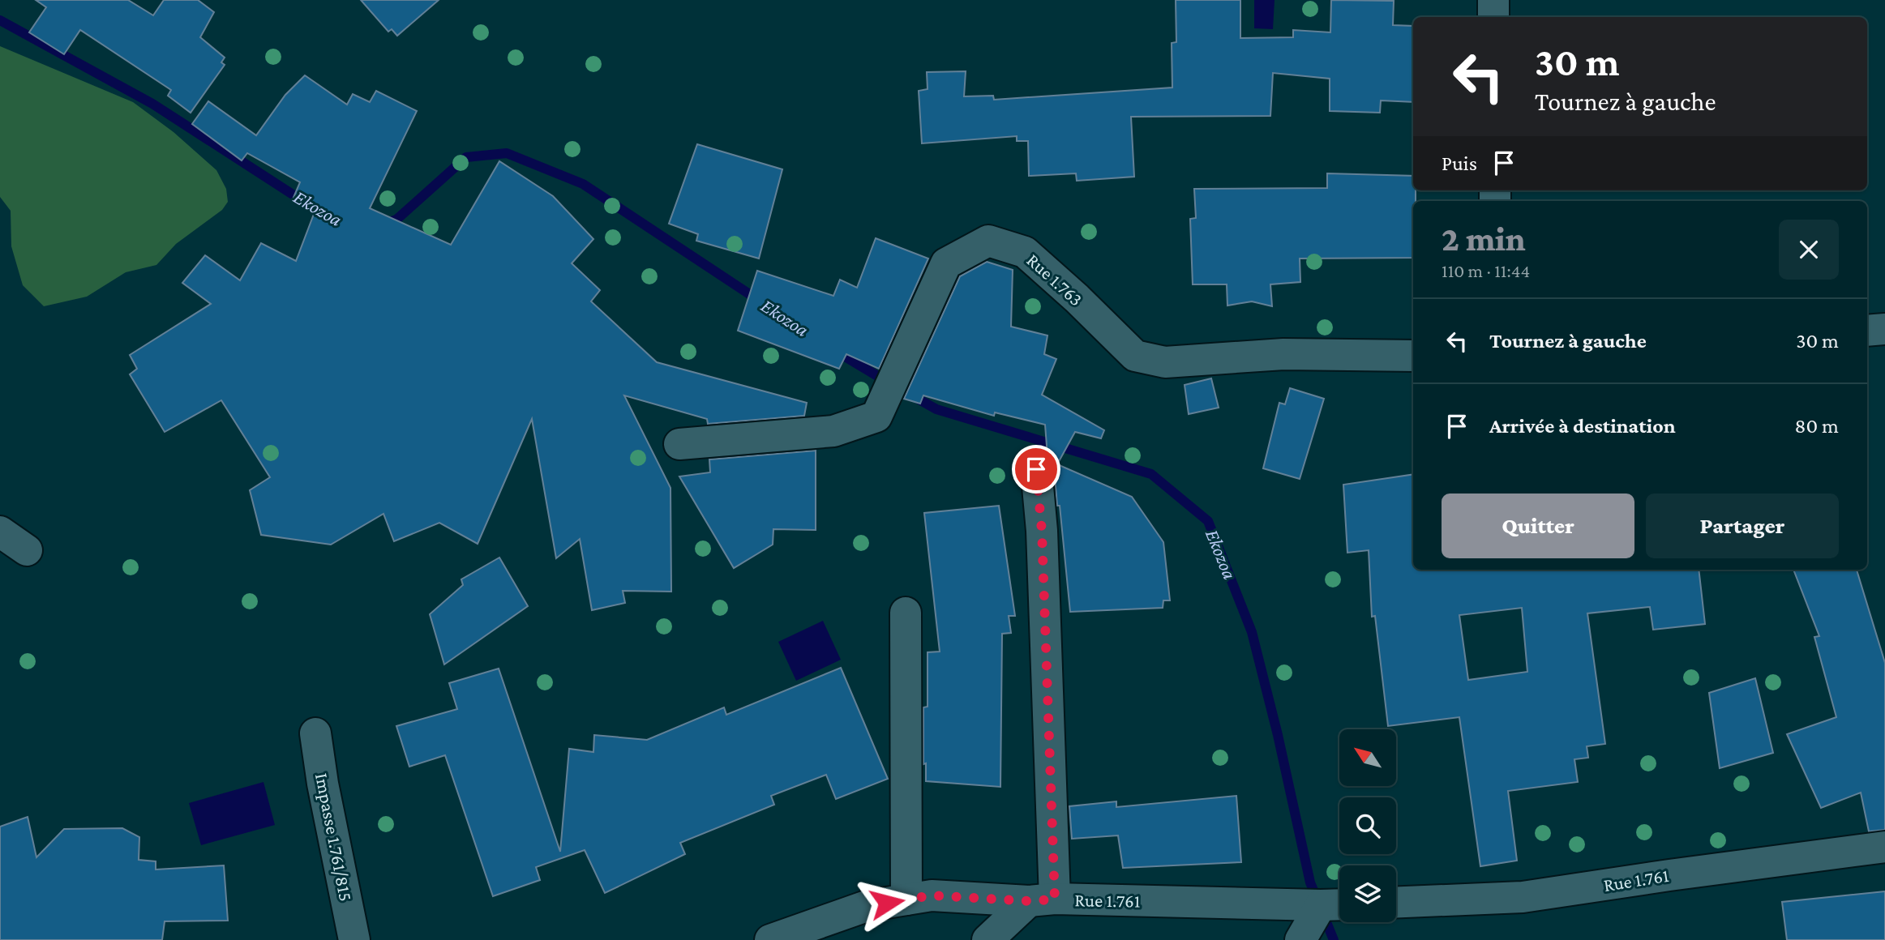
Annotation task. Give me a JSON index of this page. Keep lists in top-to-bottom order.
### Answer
{
  "streets": {
    "street": ["Rue 1.763", "Impasse 1.761/815", "Rue 1.761"]
  },
  "water": ["Ekozoa"],
  "north": "top left",
  "page": {
    "turn": ["30 m", "Tournez à gauche"],
    "then": "Puis",
    "heading": ["2 min", "110 m · 11:44"],
    "list": [
      {
        "name": "Tournez à gauche",
        "value": "30 m"
      },
      {
        "name": "Arrivée à destination",
        "value": "80 m"
      }
    ],
    "buttons": ["Quitter", "Partager"]
  }
}
